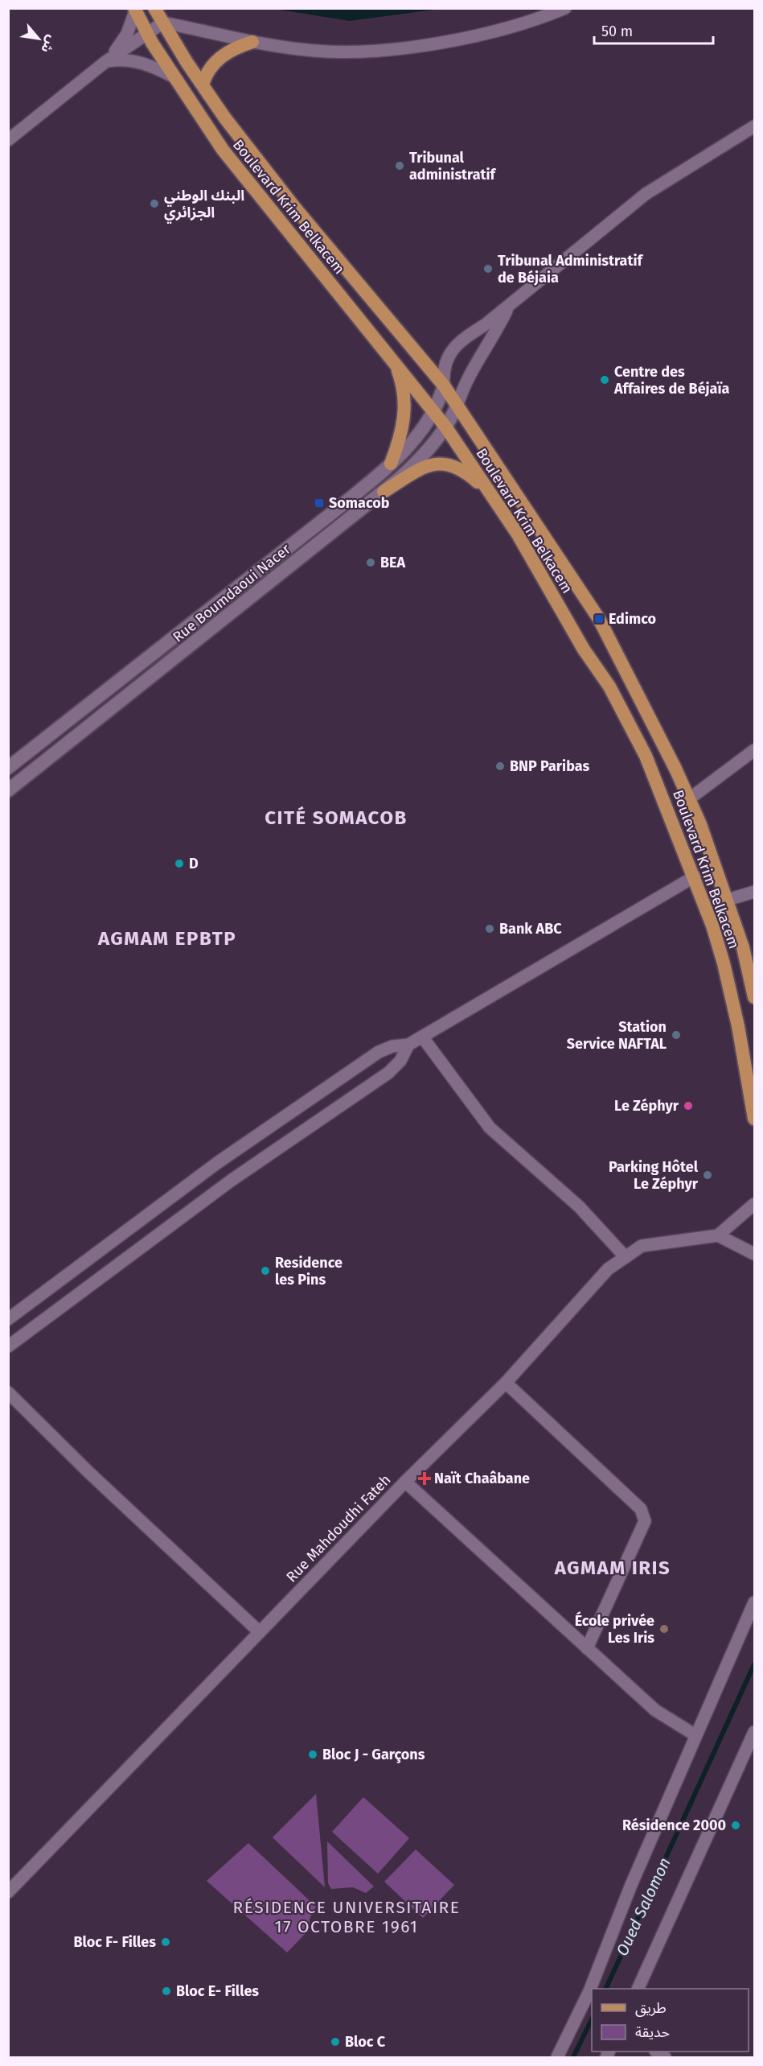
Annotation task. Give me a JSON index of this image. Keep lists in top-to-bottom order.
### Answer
{
  "streets": {
    "main road": ["Boulevard Krim Belkacem"],
    "street": ["Rue Boumdaoui Nacer", "Rue Mahdoudhi Fateh"]
  },
  "crossings": [
    ["Boulevard Krim Belkacem", "Rue Boumdaoui Nacer"]
  ],
  "districts": [
    "CITÉ SOMACOB",
    "AGMAM EPBTP",
    "AGMAM IRIS",
    "RÉSIDENCE UNIVERSITAIRE 17 OCTOBRE 1961"
  ],
  "water": ["Oued Salomon"],
  "places": {
    "other": [
      "Tribunal administratif",
      "البنك الوطني الجزائري",
      "Tribunal Administratif de Béjaia",
      "Centre des Affaires de Béjaïa",
      "BEA",
      "BNP Paribas",
      "D",
      "Bank ABC",
      "Station Service NAFTAL",
      "Le Zéphyr",
      "Parking Hôtel Le Zéphyr",
      "Residence les Pins",
      "École privée Les Iris",
      "Bloc J - Garçons",
      "Résidence 2000",
      "Bloc F- Filles",
      "Bloc E- Filles",
      "Bloc C"
    ],
    "transit": ["Somacob", "Edimco"],
    "health": ["Naït Chaâbane"]
  },
  "legend": ["طريق", "حديقة"],
  "scale_bar": "50 m",
  "north": "bottom right"
}
